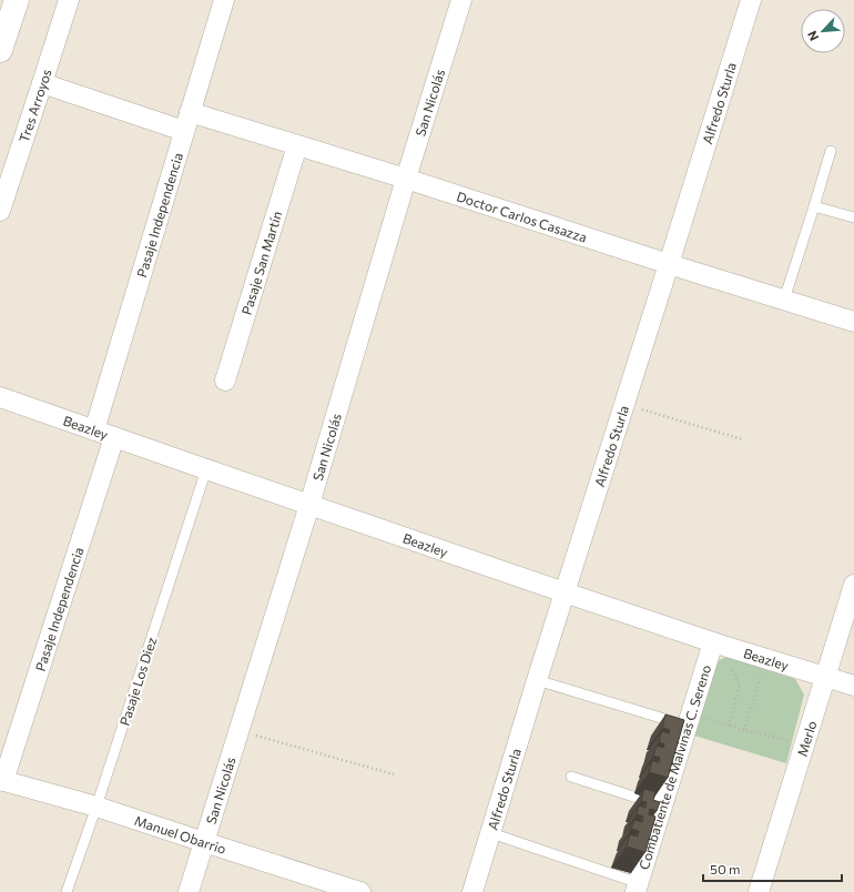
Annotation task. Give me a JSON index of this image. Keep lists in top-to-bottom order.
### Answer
{
  "streets": {
    "street": [
      "San Nicolás",
      "Alfredo Sturla",
      "Tres Arroyos",
      "Pasaje Independencia",
      "Doctor Carlos Casazza",
      "Pasaje San Martín",
      "Beazley",
      "Merlo",
      "Combatiente de Malvinas C. Sereno",
      "Manuel Obarrio"
    ],
    "lane": ["Pasaje Los Diez"]
  },
  "crossings": [
    ["San Nicolás", "Doctor Carlos Casazza"],
    ["San Nicolás", "Beazley"],
    ["San Nicolás", "Manuel Obarrio"],
    ["Alfredo Sturla", "Doctor Carlos Casazza"],
    ["Alfredo Sturla", "Beazley"],
    ["Pasaje Independencia", "Doctor Carlos Casazza"],
    ["Pasaje Independencia", "Beazley"],
    ["Pasaje Independencia", "Manuel Obarrio"],
    ["Doctor Carlos Casazza", "Pasaje San Martín"],
    ["Beazley", "Pasaje Los Diez"],
    ["Beazley", "Merlo"],
    ["Beazley", "Combatiente de Malvinas C. Sereno"],
    ["Pasaje Los Diez", "Manuel Obarrio"]
  ],
  "scale_bar": "50 m",
  "north": "bottom left"
}
